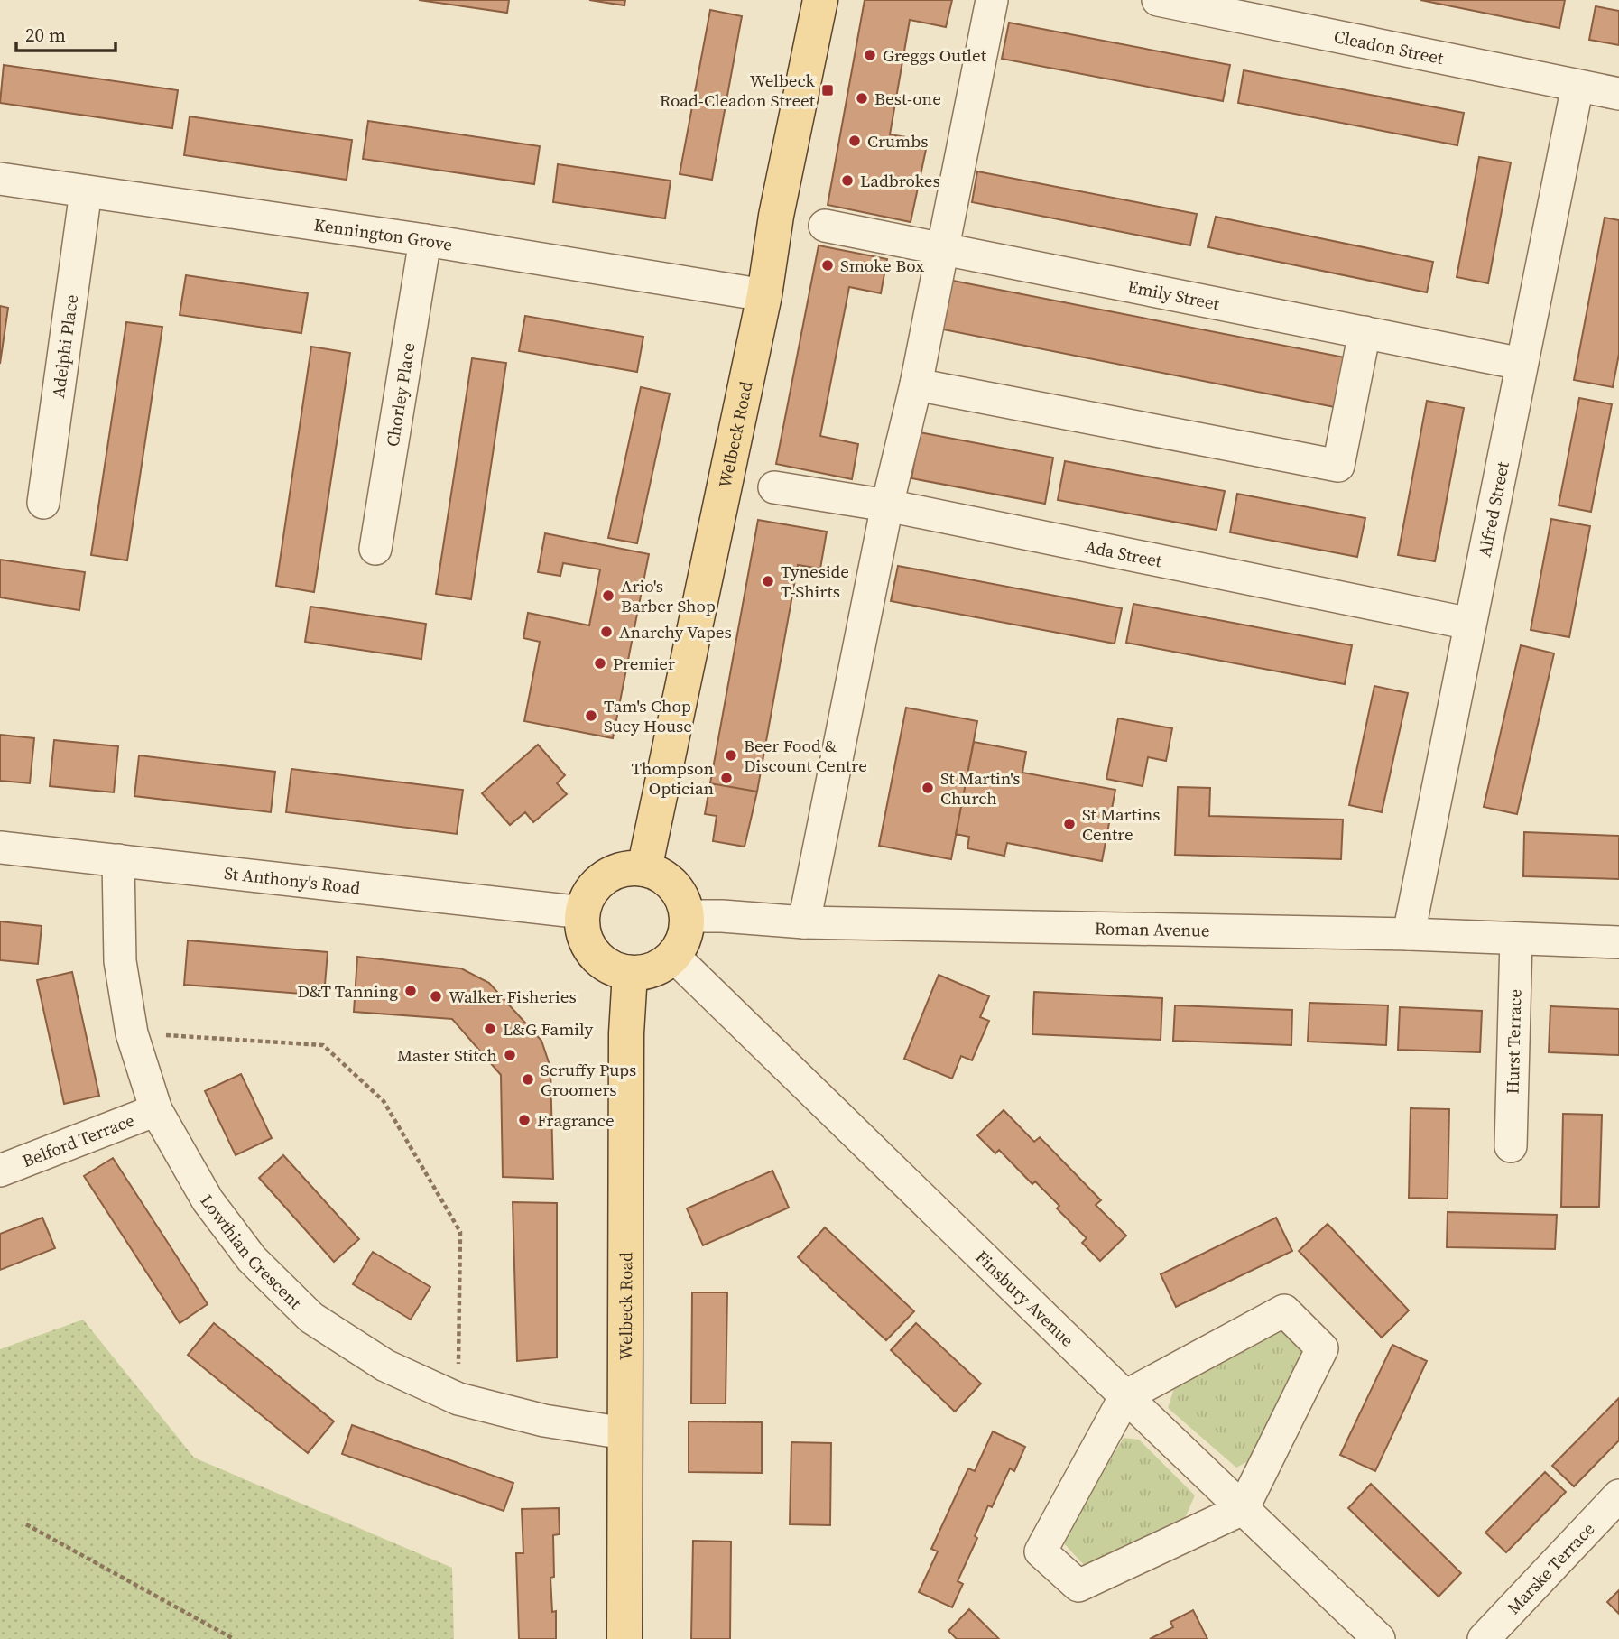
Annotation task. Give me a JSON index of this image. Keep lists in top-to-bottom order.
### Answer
{
  "streets": {
    "main road": ["Welbeck Road"],
    "street": [
      "Cleadon Street",
      "Kennington Grove",
      "Emily Street",
      "Adelphi Place",
      "Chorley Place",
      "Alfred Street",
      "Ada Street",
      "St Anthony's Road",
      "Roman Avenue",
      "Hurst Terrace",
      "Belford Terrace",
      "Lowthian Crescent",
      "Finsbury Avenue",
      "Marske Terrace"
    ]
  },
  "crossings": [
    ["Cleadon Street", "Alfred Street"],
    ["Kennington Grove", "Adelphi Place"],
    ["Kennington Grove", "Chorley Place"],
    ["Kennington Grove", "Welbeck Road"],
    ["Emily Street", "Alfred Street"],
    ["Welbeck Road", "St Anthony's Road"],
    ["Welbeck Road", "Roman Avenue"],
    ["Welbeck Road", "Lowthian Crescent"],
    ["Welbeck Road", "Finsbury Avenue"],
    ["Alfred Street", "Ada Street"],
    ["Alfred Street", "Roman Avenue"],
    ["St Anthony's Road", "Roman Avenue"],
    ["St Anthony's Road", "Lowthian Crescent"],
    ["St Anthony's Road", "Finsbury Avenue"],
    ["Roman Avenue", "Hurst Terrace"],
    ["Roman Avenue", "Finsbury Avenue"],
    ["Belford Terrace", "Lowthian Crescent"]
  ],
  "places": {
    "other": [
      "Greggs Outlet",
      "Best-one",
      "Crumbs",
      "Ladbrokes",
      "Smoke Box",
      "Tyneside T-Shirts",
      "Ario's Barber Shop",
      "Anarchy Vapes",
      "Premier",
      "Tam's Chop Suey House",
      "Beer Food & Discount Centre",
      "Thompson Optician",
      "St Martin's Church",
      "St Martins Centre",
      "D&T Tanning",
      "Walker Fisheries",
      "L&G Family",
      "Master Stitch",
      "Scruffy Pups Groomers",
      "Fragrance"
    ],
    "transit": ["Welbeck Road-Cleadon Street"]
  },
  "scale_bar": "20 m"
}
